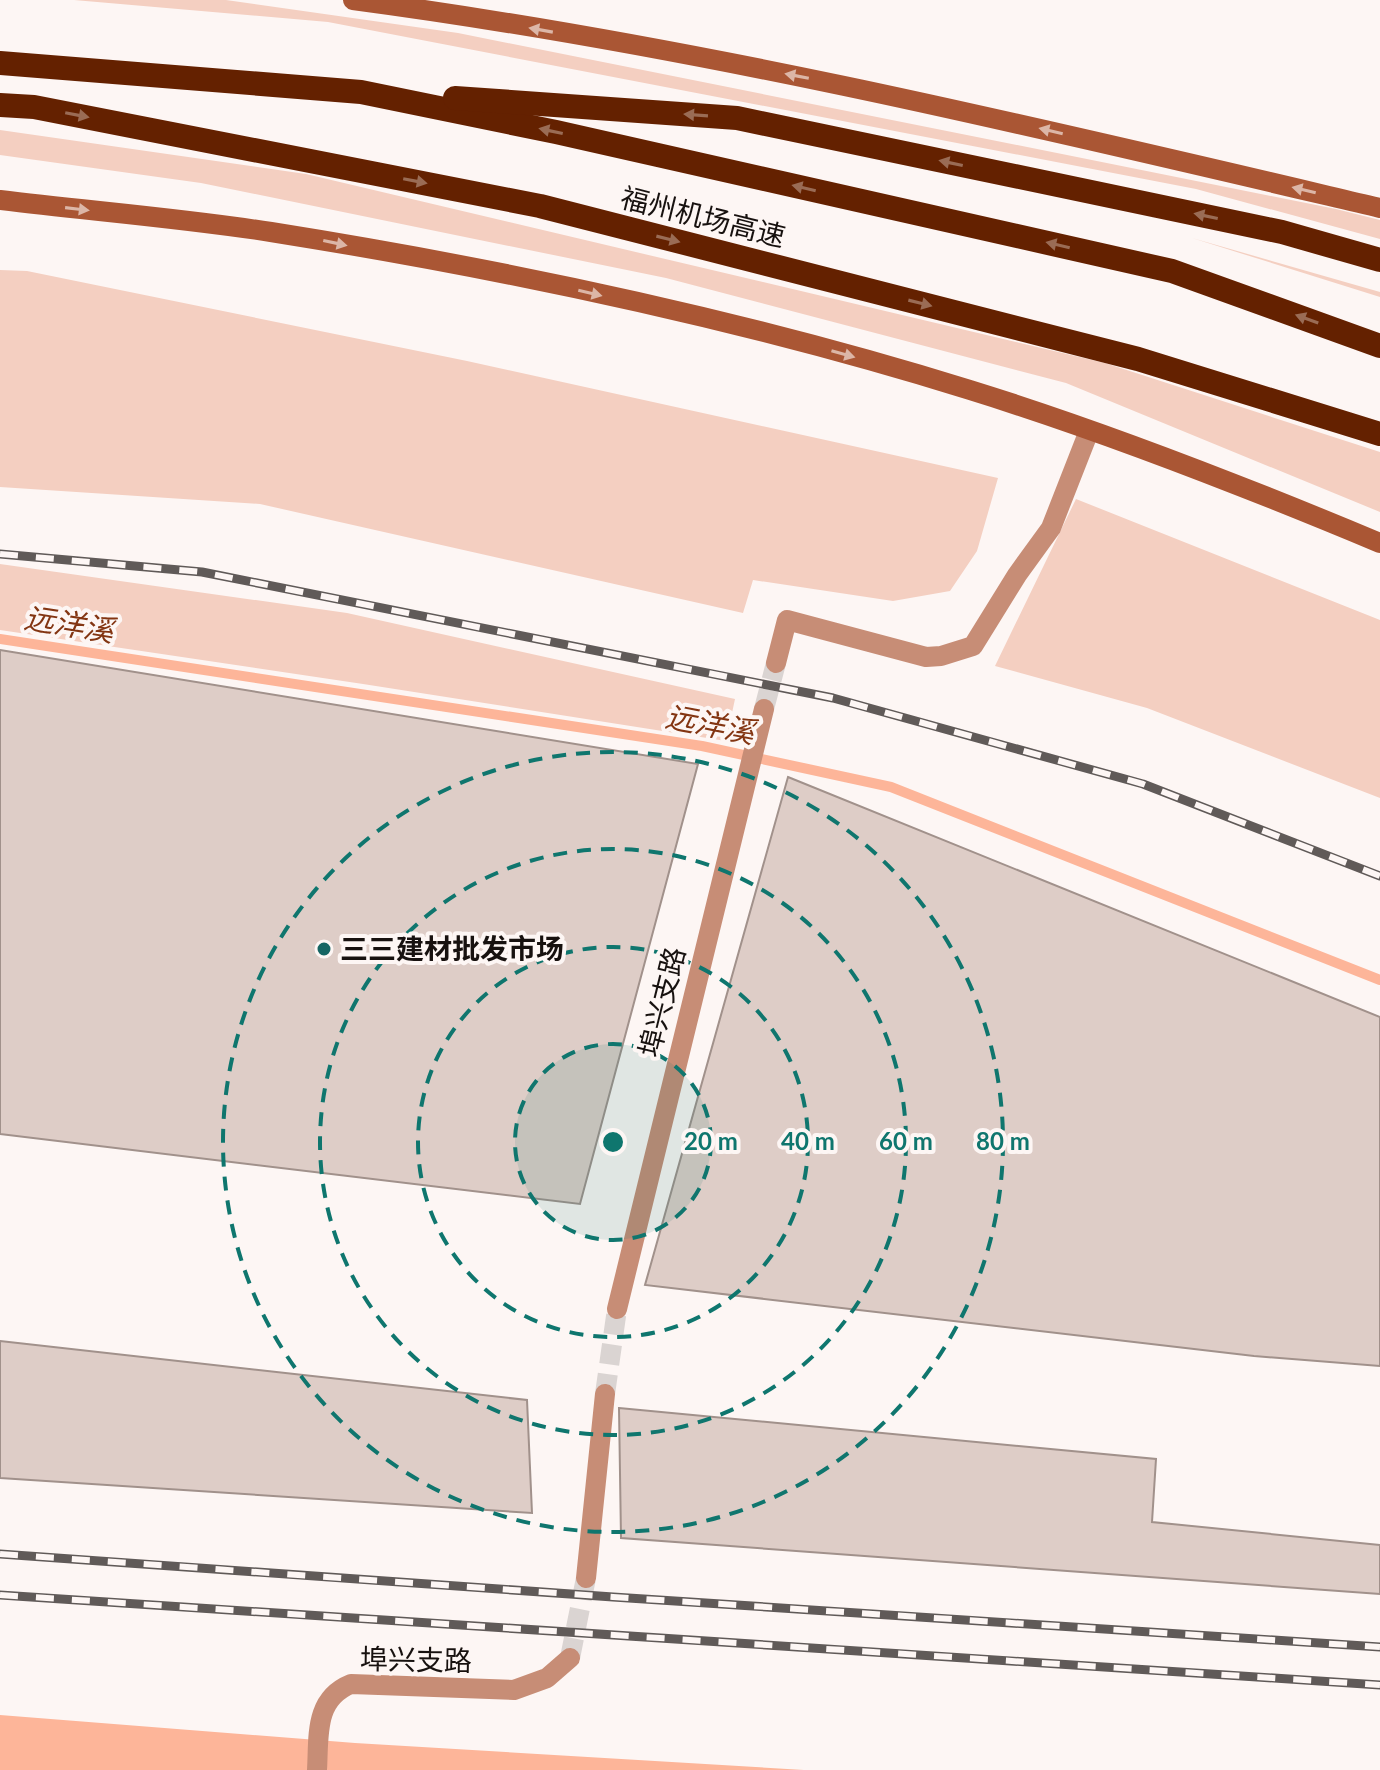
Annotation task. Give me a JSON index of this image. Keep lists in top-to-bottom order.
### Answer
{
  "streets": {
    "highway": ["福州机场高速"],
    "street": ["埠兴支路"]
  },
  "water": ["远洋溪"],
  "places": ["三三建材批发市场"],
  "rings": [
    "20 m",
    "40 m",
    "60 m",
    "80 m"
  ]
}
